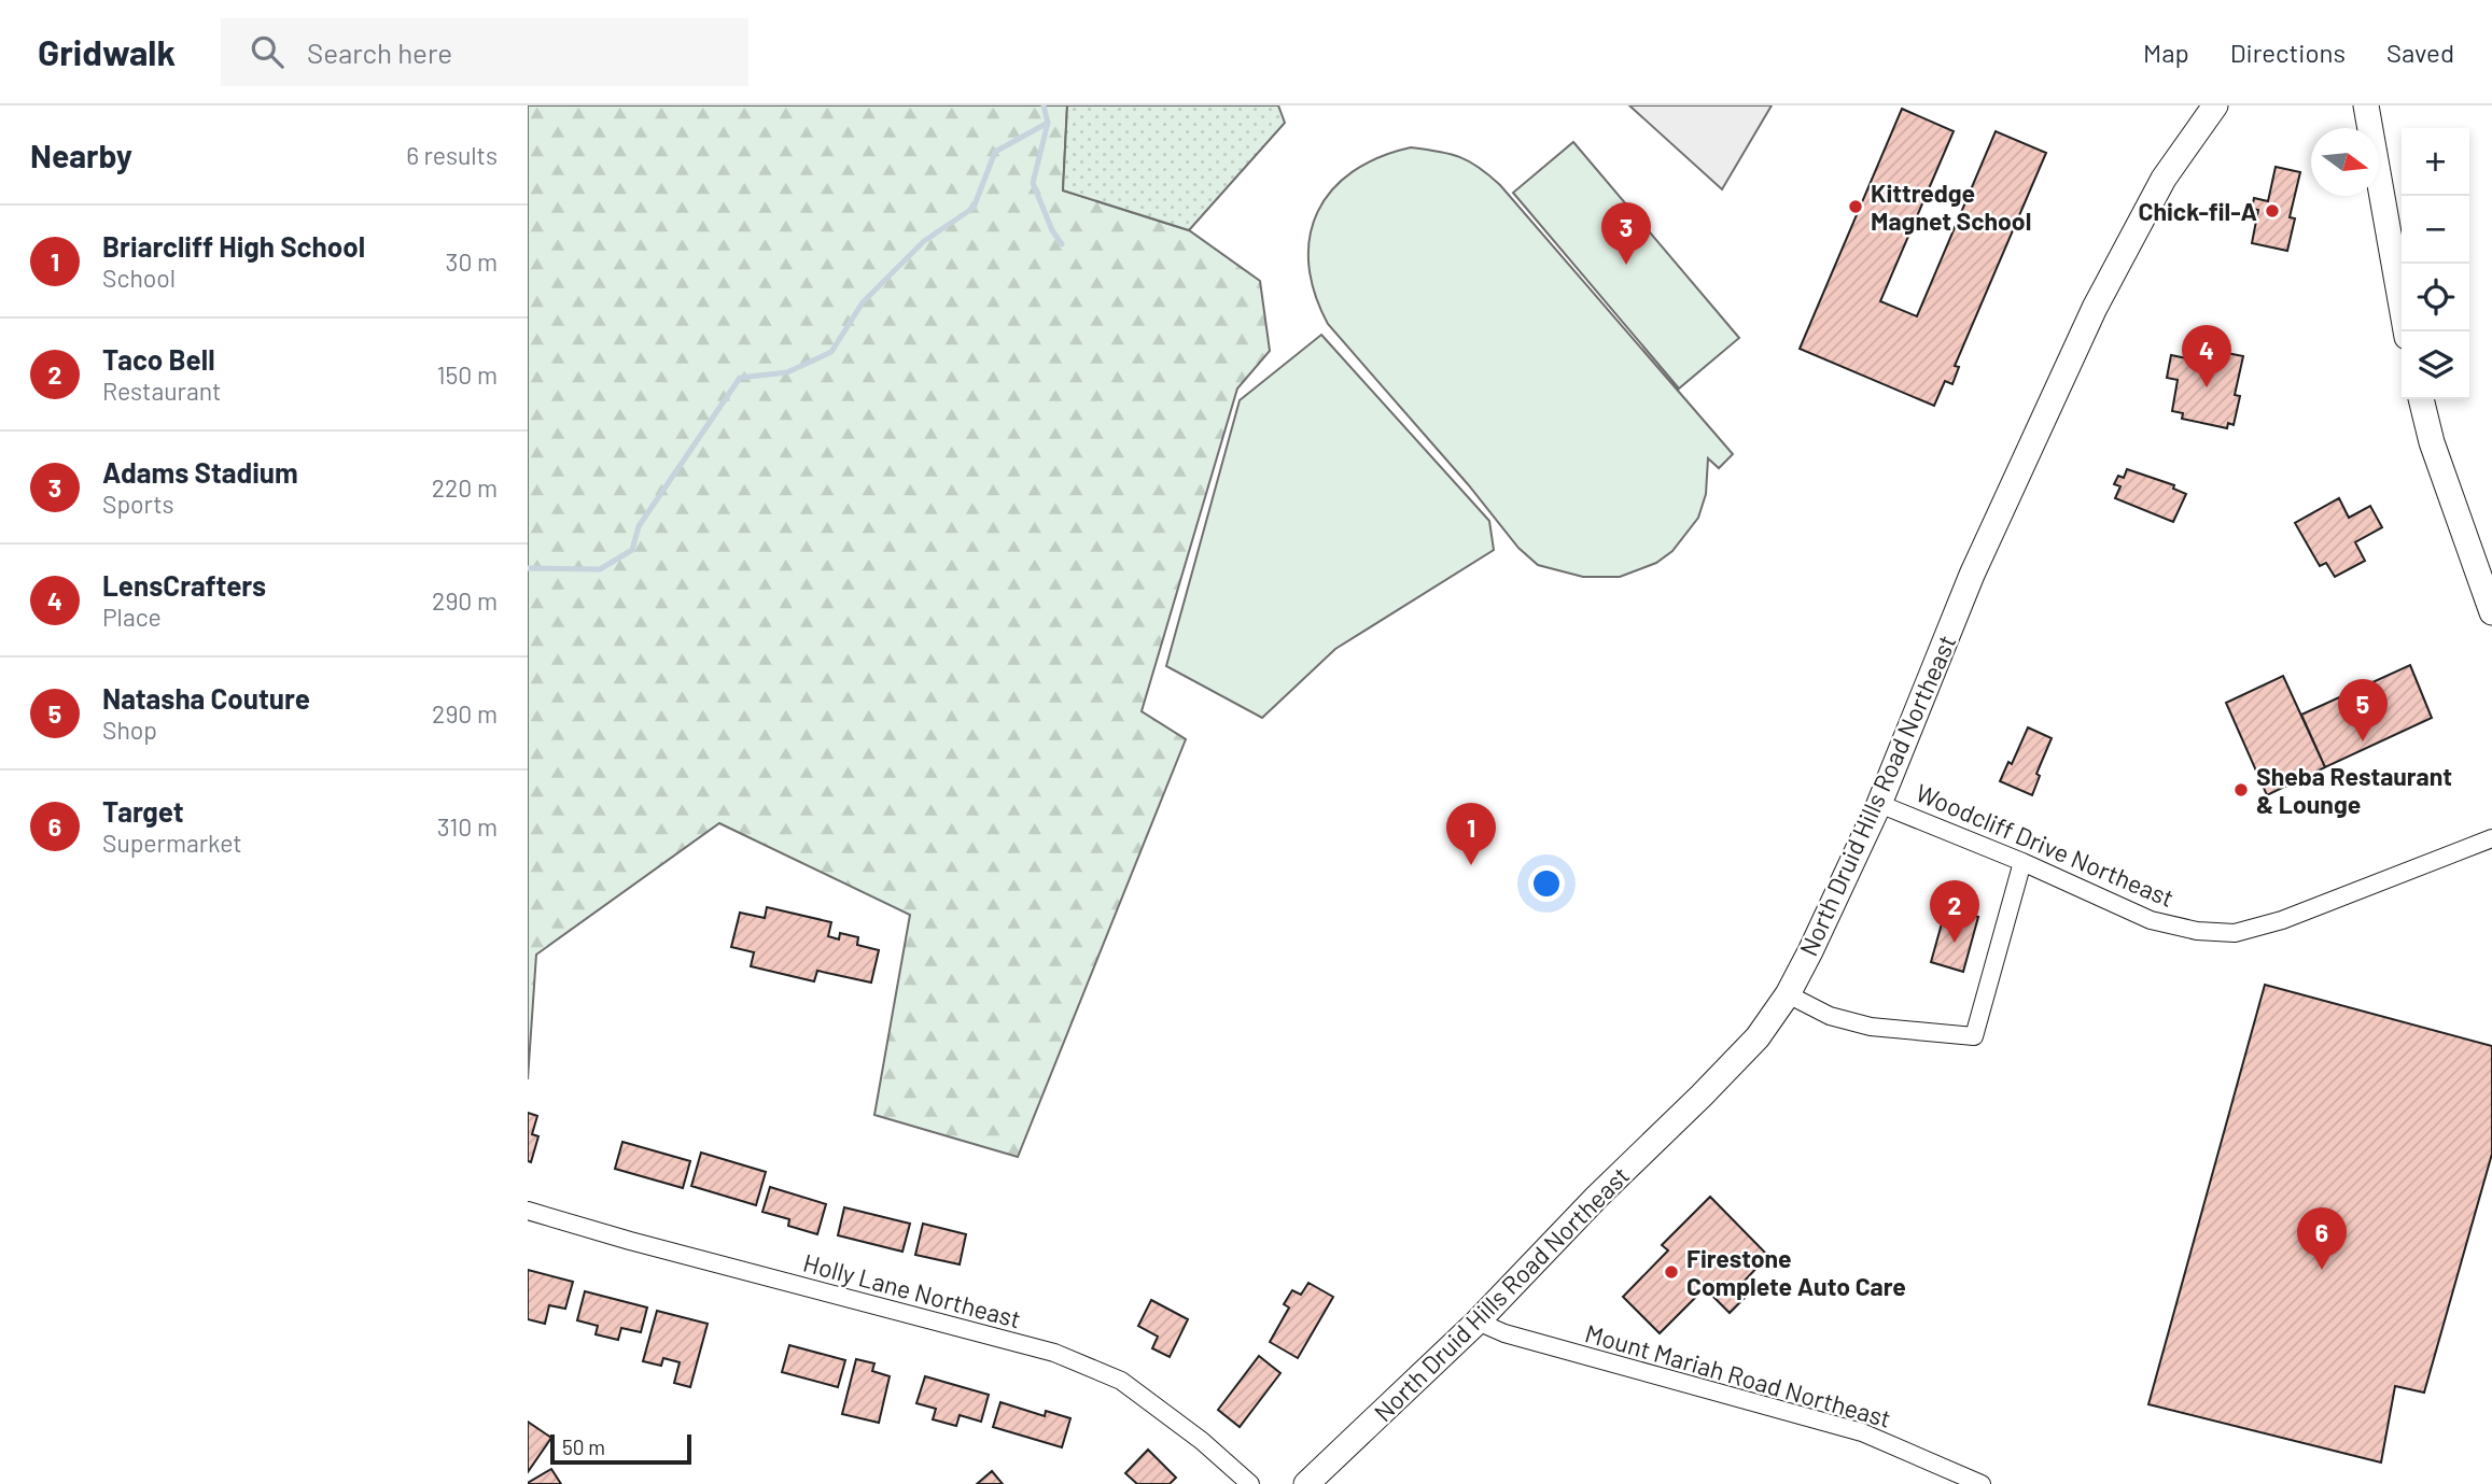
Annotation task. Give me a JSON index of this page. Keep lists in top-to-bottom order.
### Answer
{
  "streets": {
    "main road": ["North Druid Hills Road Northeast"],
    "street": ["Woodcliff Drive Northeast", "Holly Lane Northeast", "Mount Mariah Road Northeast"]
  },
  "crossings": [
    ["North Druid Hills Road Northeast", "Woodcliff Drive Northeast"],
    ["North Druid Hills Road Northeast", "Mount Mariah Road Northeast"]
  ],
  "places": [
    "Kittredge Magnet School",
    "Chick-fil-A",
    "Sheba Restaurant & Lounge",
    "Firestone Complete Auto Care"
  ],
  "scale_bar": "50 m",
  "north": "right",
  "page": {
    "header": "Gridwalk",
    "search": "Search here",
    "nav": ["Map", "Directions", "Saved"],
    "heading": ["Nearby", "6 results"],
    "map_buttons": ["+", "−"],
    "pins": [
      "3",
      "4",
      "5",
      "1",
      "2",
      "6"
    ],
    "list": [
      {
        "mark": "1",
        "name": "Briarcliff High School",
        "note": "School",
        "value": "30 m"
      },
      {
        "mark": "2",
        "name": "Taco Bell",
        "note": "Restaurant",
        "value": "150 m"
      },
      {
        "mark": "3",
        "name": "Adams Stadium",
        "note": "Sports",
        "value": "220 m"
      },
      {
        "mark": "4",
        "name": "LensCrafters",
        "note": "Place",
        "value": "290 m"
      },
      {
        "mark": "5",
        "name": "Natasha Couture",
        "note": "Shop",
        "value": "290 m"
      },
      {
        "mark": "6",
        "name": "Target",
        "note": "Supermarket",
        "value": "310 m"
      }
    ],
    "scale": "50 m"
  }
}
